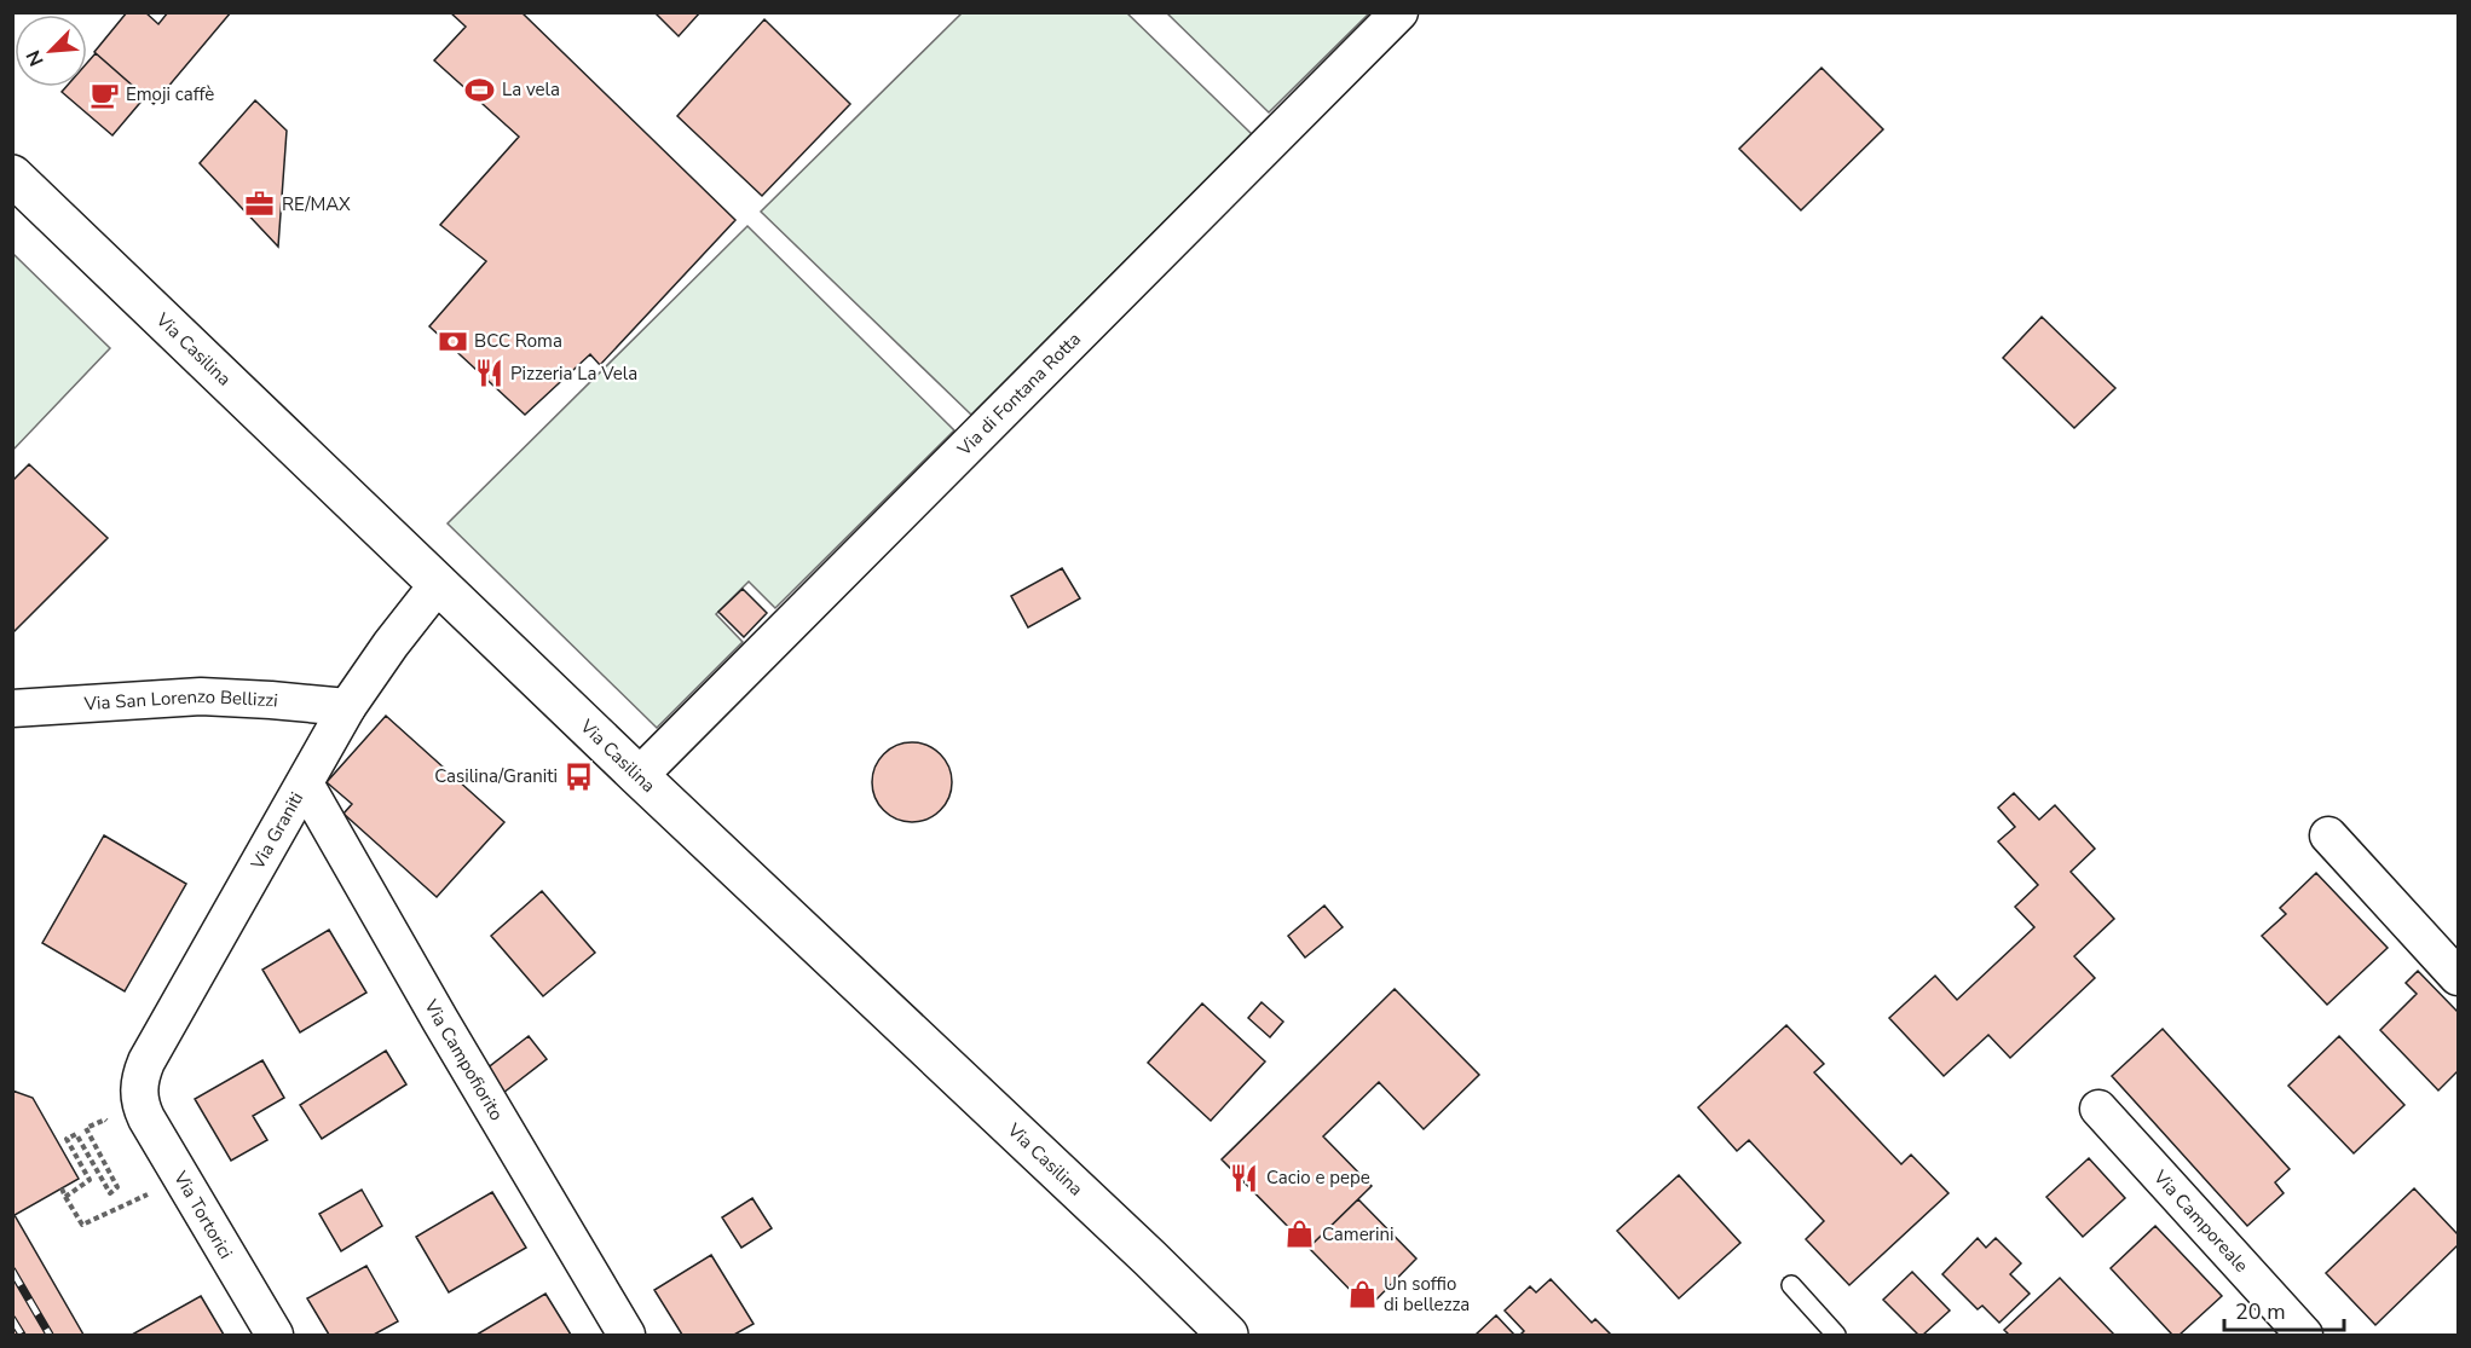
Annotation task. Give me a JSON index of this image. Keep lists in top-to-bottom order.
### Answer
{
  "streets": {
    "main road": ["Via Casilina"],
    "street": [
      "Via di Fontana Rotta",
      "Via San Lorenzo Bellizzi",
      "Via Graniti",
      "Via Campofiorito",
      "Via Tortorici",
      "Via Camporeale"
    ]
  },
  "crossings": [
    ["Via Casilina", "Via di Fontana Rotta"],
    ["Via Casilina", "Via Graniti"],
    ["Via San Lorenzo Bellizzi", "Via Graniti"],
    ["Via Graniti", "Via Campofiorito"],
    ["Via Graniti", "Via Tortorici"]
  ],
  "places": {
    "sports": ["La vela"],
    "cafe": ["Emoji caffè"],
    "office": ["RE/MAX"],
    "bank": ["BCC Roma"],
    "restaurant": ["Pizzeria La Vela", "Cacio e pepe"],
    "bus stop": ["Casilina/Graniti"],
    "shop": ["Camerini", "Un soffio di bellezza"]
  },
  "scale_bar": "20 m",
  "north": "bottom left"
}
